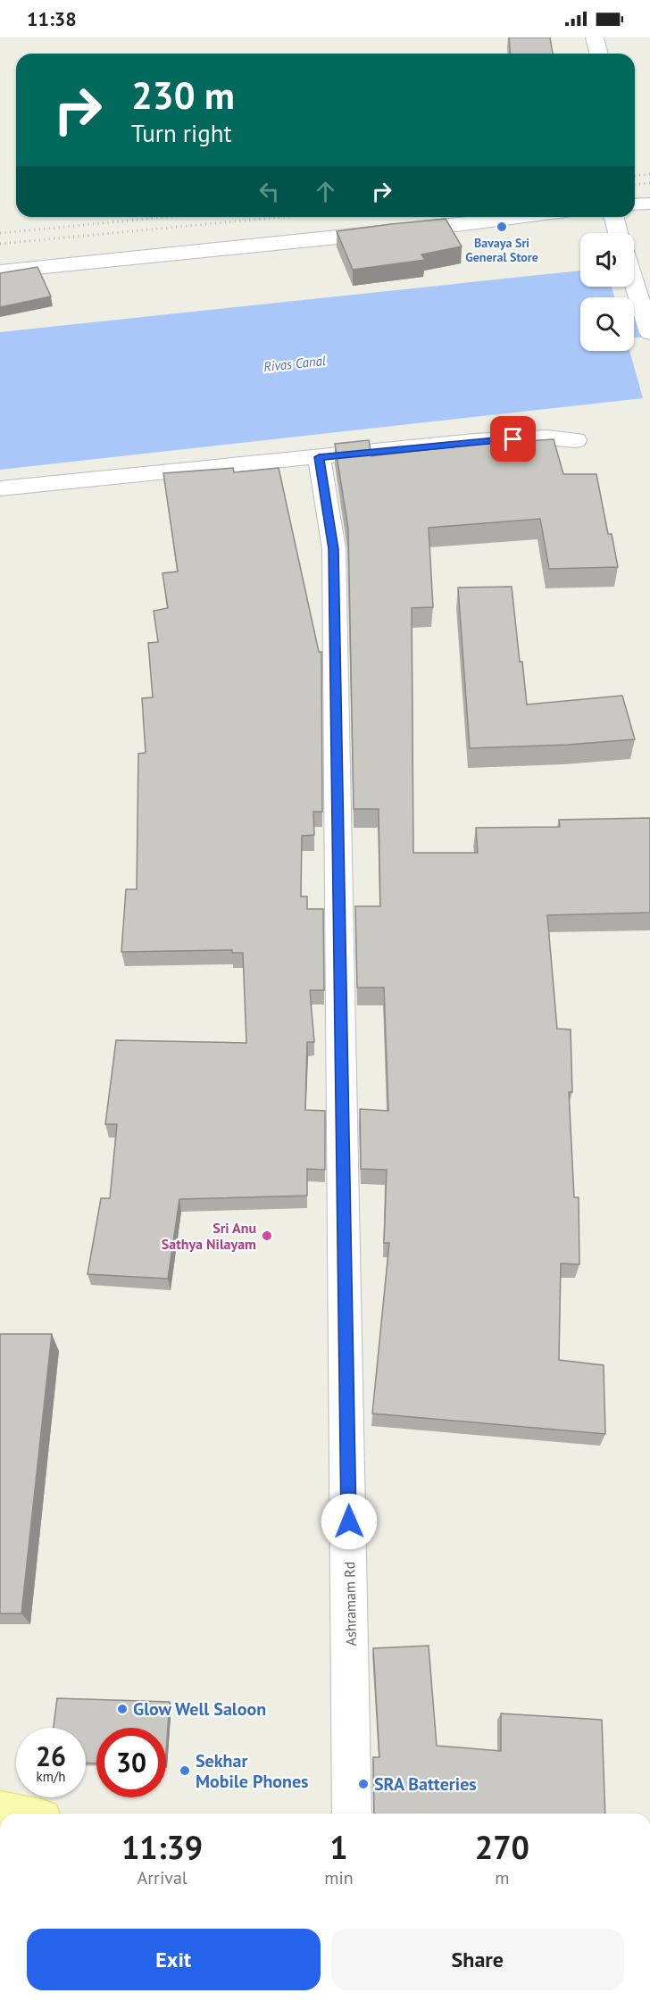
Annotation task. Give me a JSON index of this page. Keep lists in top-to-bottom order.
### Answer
{
  "streets": {
    "street": ["Ashramam Rd"]
  },
  "water": ["Rivas Canal"],
  "places": [
    "Bavaya Sri General Store",
    "Sri Anu Sathya Nilayam",
    "Glow Well Saloon",
    "Sekhar Mobile Phones",
    "SRA Batteries"
  ],
  "page": {
    "status": "11:38",
    "turn": ["230 m", "Turn right"],
    "speed": "26 km/h",
    "limit": "30",
    "eta": [
      "11:39",
      "Arrival",
      "1",
      "min",
      "270",
      "m"
    ],
    "buttons": ["Exit", "Share"]
  }
}
